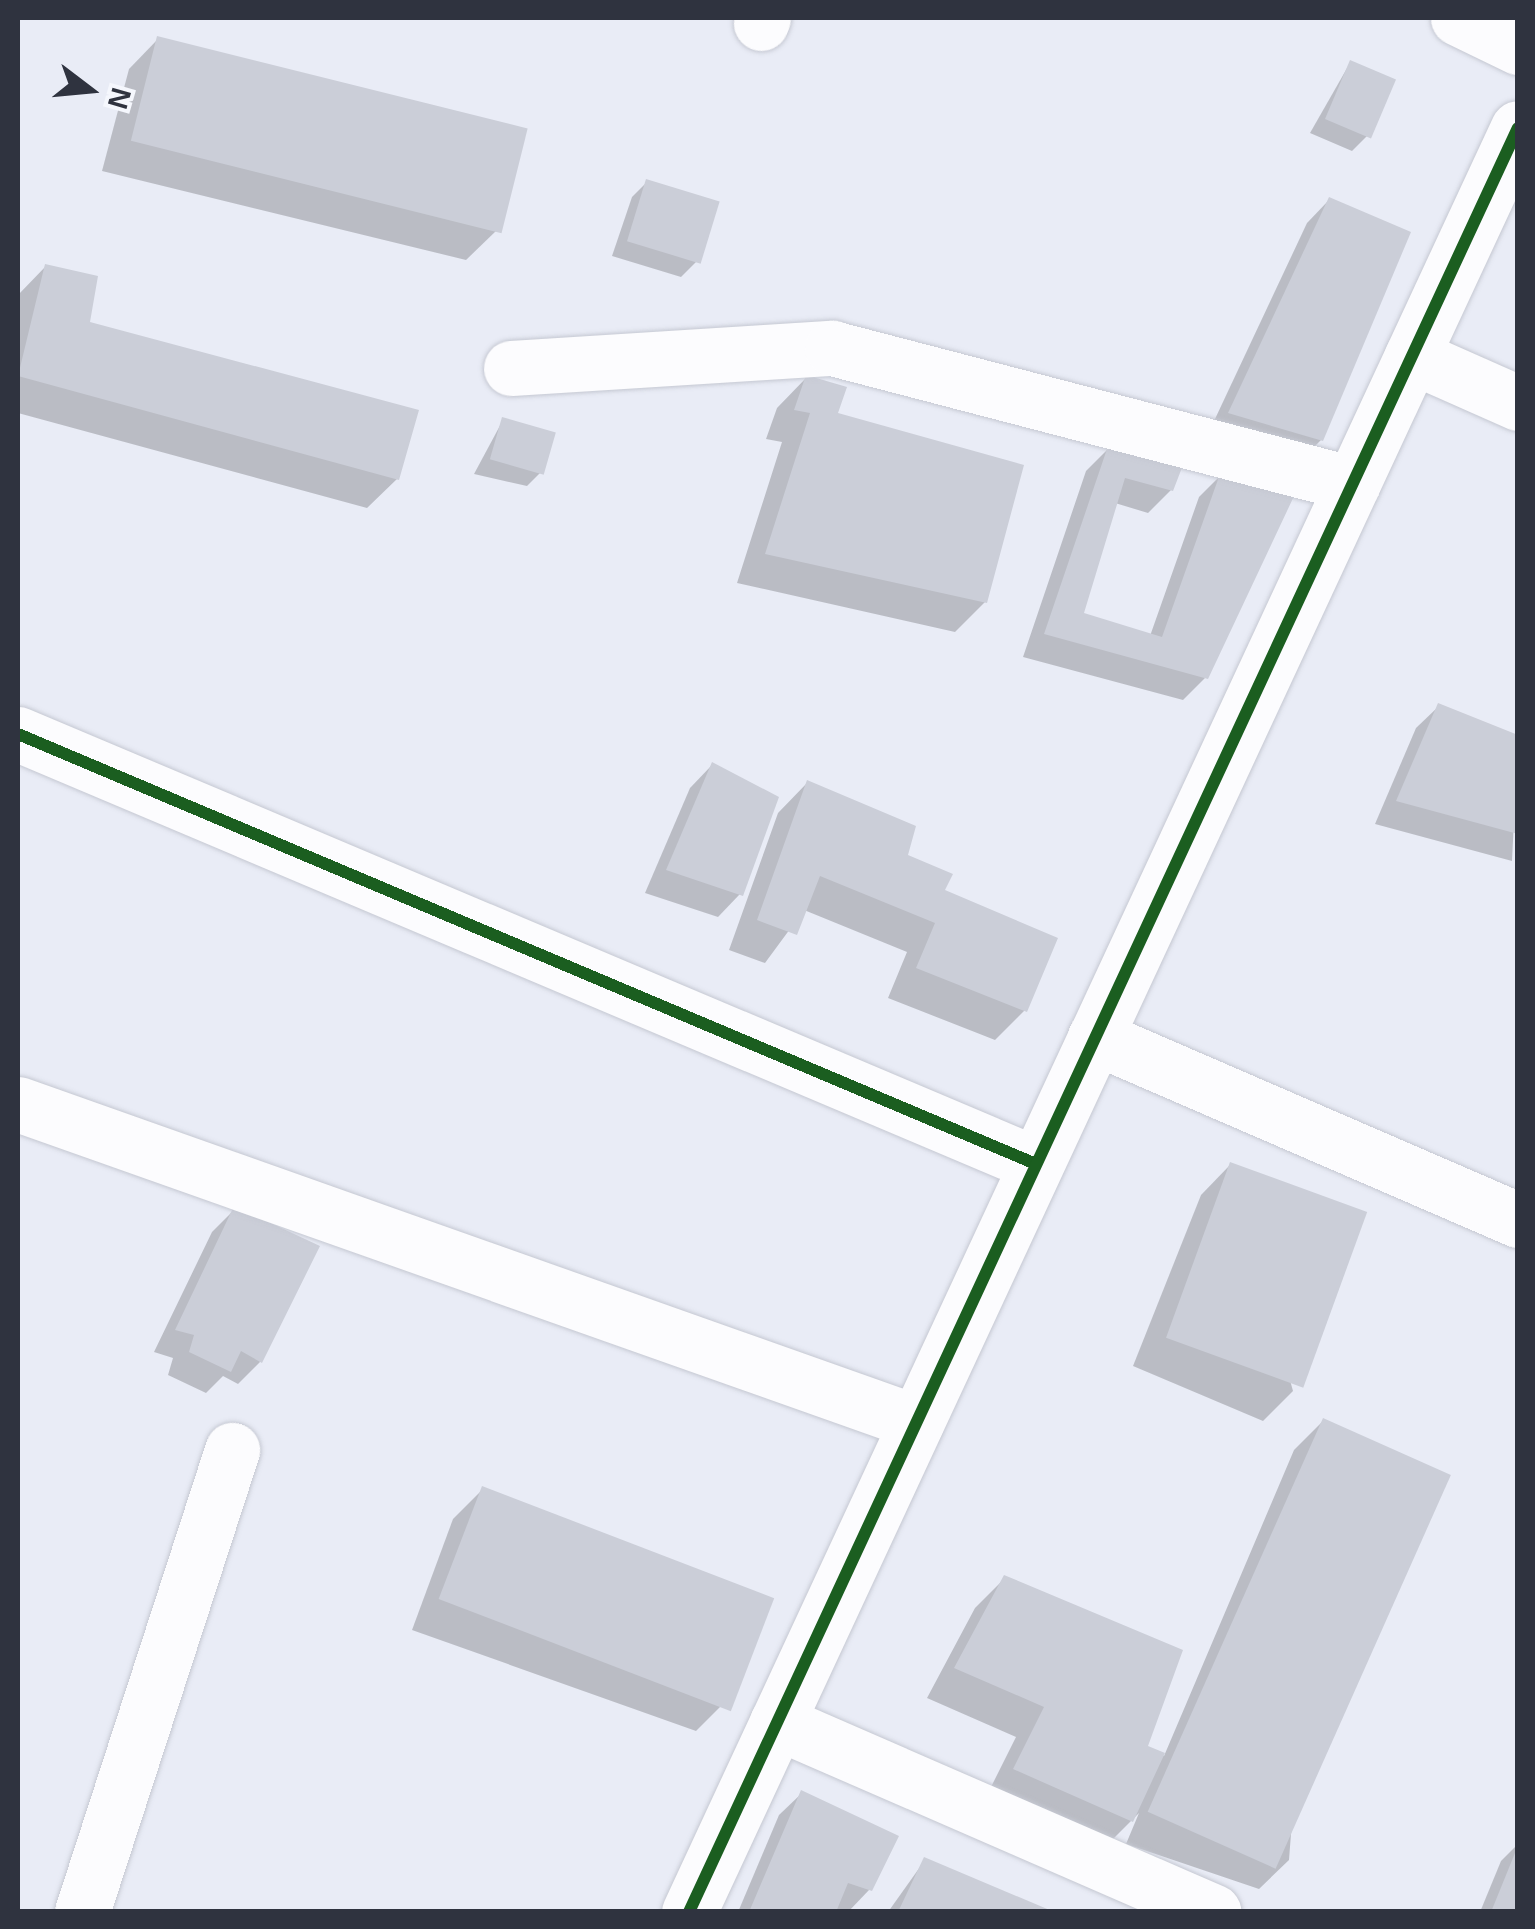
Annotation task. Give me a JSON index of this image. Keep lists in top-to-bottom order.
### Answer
{
  "north": "right"
}
